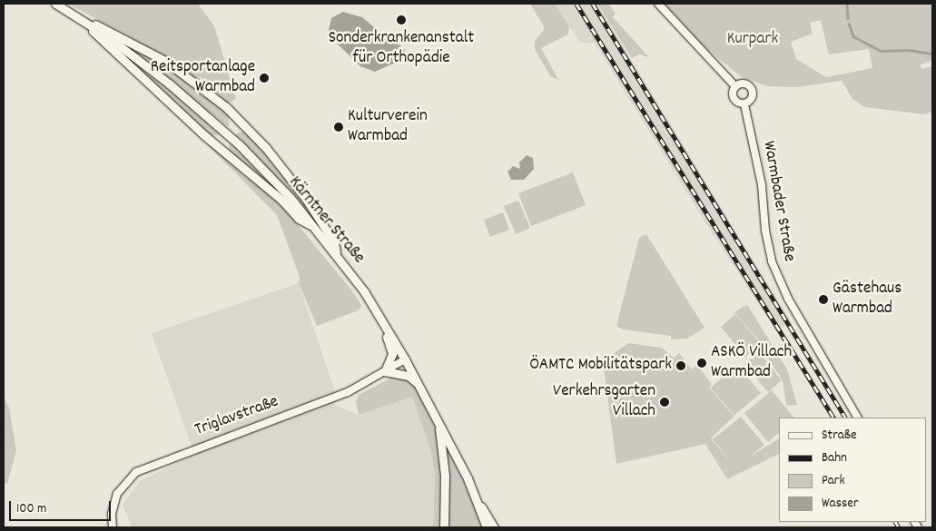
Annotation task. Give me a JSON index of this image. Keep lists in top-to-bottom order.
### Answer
{
  "streets": {
    "main road": ["Kärntner Straße"],
    "street": ["Warmbader Straße", "Triglavstraße"]
  },
  "crossings": [
    ["Kärntner Straße", "Triglavstraße"]
  ],
  "parks": ["Kurpark"],
  "places": [
    "Sonderkrankenanstalt für Orthopädie",
    "Reitsportanlage Warmbad",
    "Kulturverein Warmbad",
    "Gästehaus Warmbad",
    "ASKÖ Villach Warmbad",
    "ÖAMTC Mobilitätspark",
    "Verkehrsgarten Villach"
  ],
  "legend": [
    "Straße",
    "Bahn",
    "Park",
    "Wasser"
  ],
  "scale_bar": "100 m"
}
